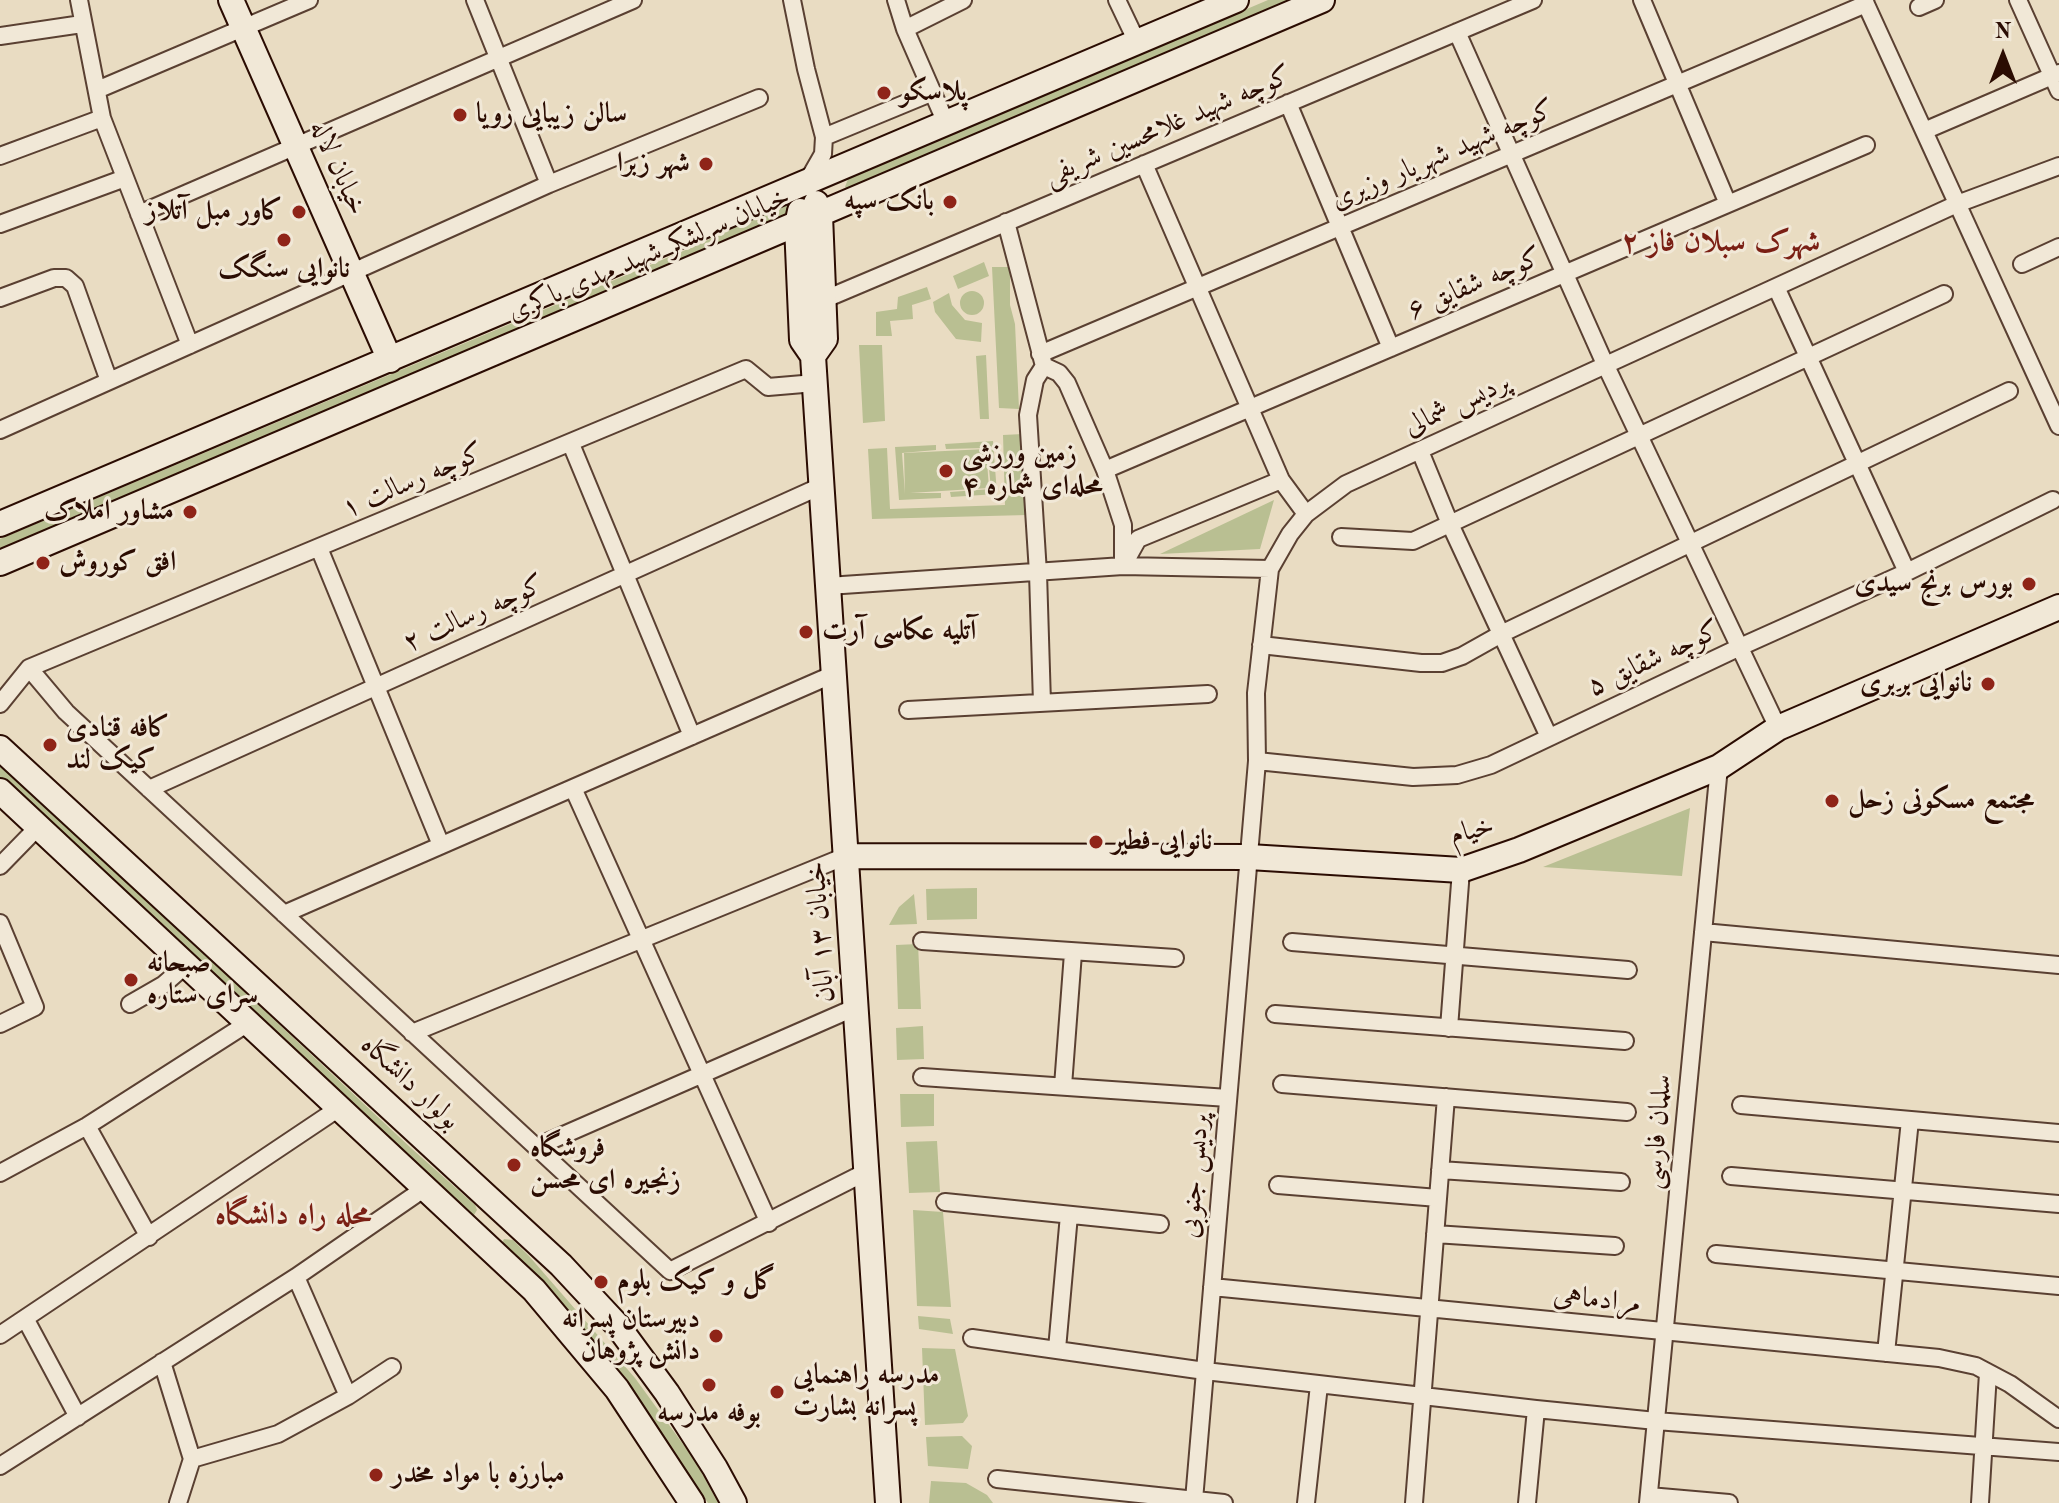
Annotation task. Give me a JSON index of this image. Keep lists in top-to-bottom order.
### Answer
{
  "streets": {
    "main road": [
      "خیابان لاله",
      "خیابان سرلشکر شهید مهدی باکری",
      "خیام",
      "خیابان ۱۳ آبان",
      "بولوار دانشگاه"
    ],
    "street": [
      "کوچه شهید غلامحسین شریفی",
      "کوچه شهید شهریار وزیری",
      "کوچه شقایق ۶",
      "پردیس شمالی",
      "کوچه رسالت ۱",
      "کوچه رسالت ۲",
      "کوچه شقایق ۵",
      "سلمان فارسی",
      "پردیس جنوبی",
      "مرادماهی"
    ]
  },
  "crossings": [
    ["کوچه شهید غلامحسین شریفی", "خیابان ۱۳ آبان"],
    ["خیابان لاله", "خیابان سرلشکر شهید مهدی باکری"],
    ["خیابان سرلشکر شهید مهدی باکری", "خیابان ۱۳ آبان"],
    ["پردیس شمالی", "کوچه شقایق ۵"],
    ["پردیس شمالی", "خیام"],
    ["پردیس شمالی", "پردیس جنوبی"],
    ["کوچه رسالت ۱", "خیابان ۱۳ آبان"],
    ["کوچه رسالت ۲", "خیابان ۱۳ آبان"],
    ["خیام", "خیابان ۱۳ آبان"],
    ["خیام", "سلمان فارسی"],
    ["خیام", "پردیس جنوبی"],
    ["سلمان فارسی", "مرادماهی"],
    ["پردیس جنوبی", "مرادماهی"]
  ],
  "districts": ["شهرک سبلان فاز ۲", "محله راه دانشگاه"],
  "places": [
    "پلاسکو",
    "سالن زیبایی رویا",
    "شهر زبرا",
    "بانک سپه",
    "کاور مبل آتلاز",
    "نانوایی سنگک",
    "زمین ورزشی محله‌ای شماره ۴",
    "مشاور املاک",
    "افق کوروش",
    "بورس برنج سیدی",
    "آتلیه عکاسی آرت",
    "نانوایی بربری",
    "کافه قنادی کیک لند",
    "مجتمع مسکونی زحل",
    "نانوایی فطیر",
    "صبحانه سرای ستاره",
    "فروشگاه زنجیره ای محسن",
    "گل و کیک بلوم",
    "دبیرستان پسرانه دانش پژوهان",
    "بوفه مدرسه",
    "مدرسه راهنمایی پسرانه بشارت",
    "مبارزه با مواد مخدر"
  ],
  "north": "top"
}
